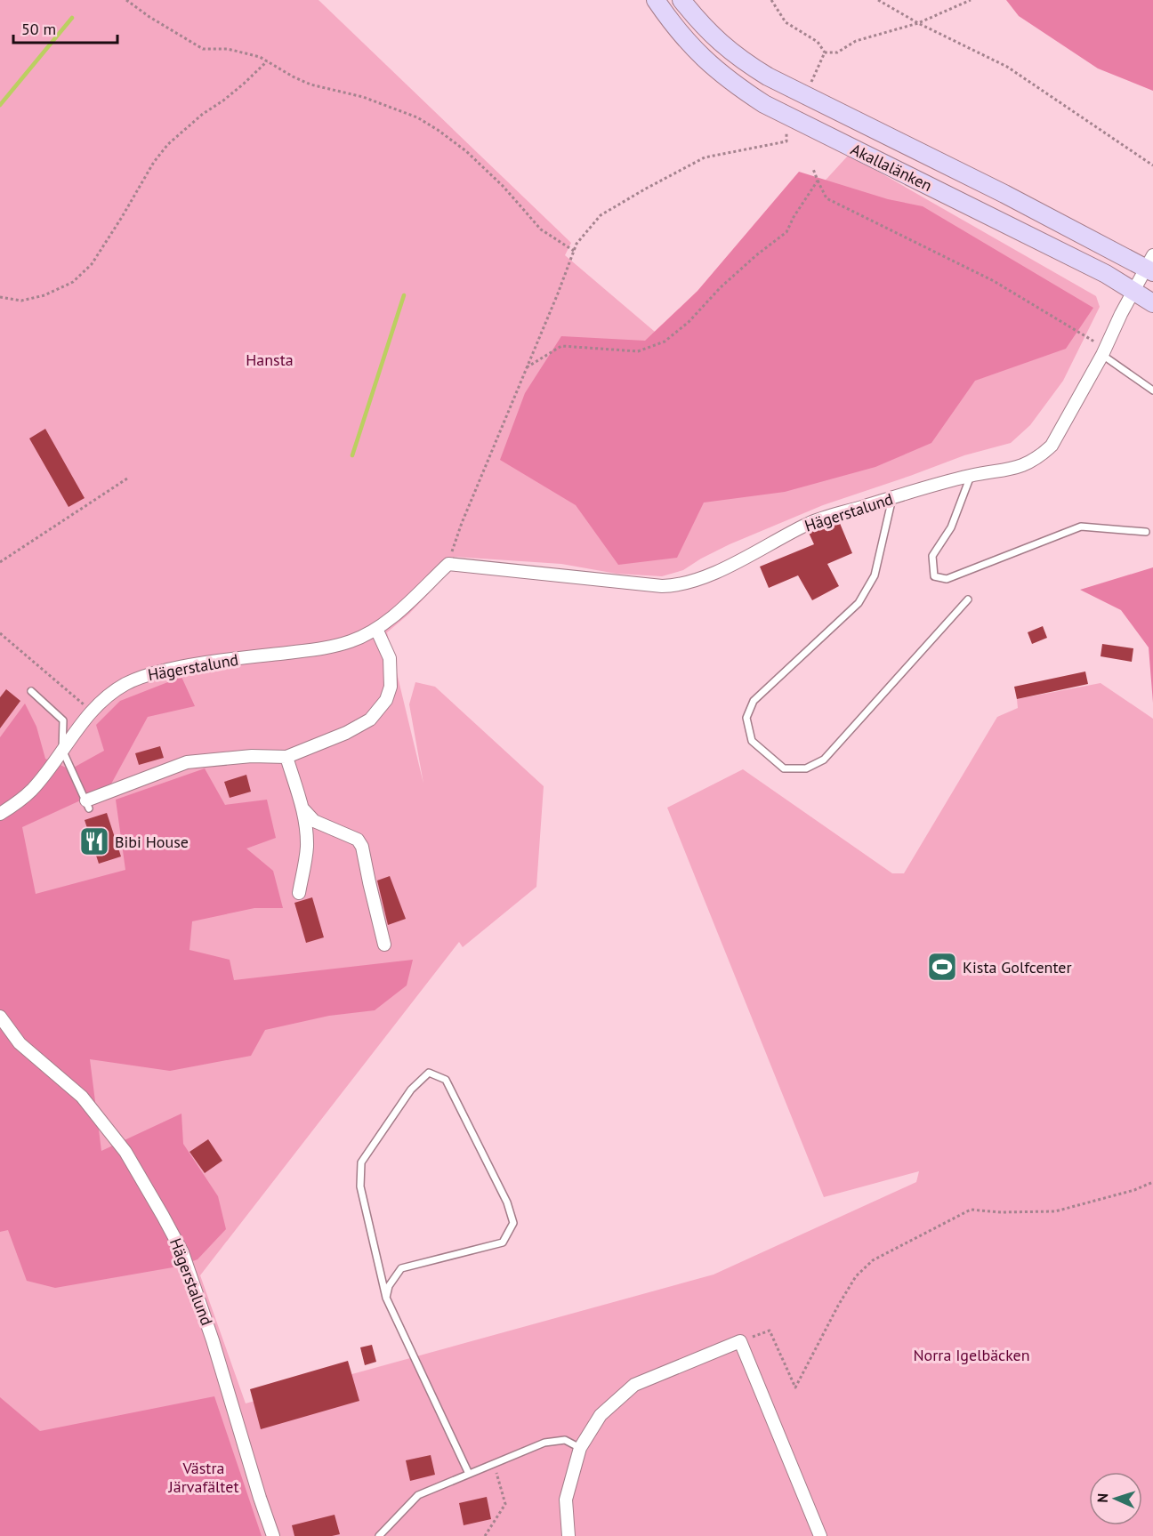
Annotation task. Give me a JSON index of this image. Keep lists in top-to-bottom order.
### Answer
{
  "streets": {
    "main road": ["Akallalänken"],
    "street": ["Hägerstalund"]
  },
  "crossings": [
    ["Akallalänken", "Hägerstalund"]
  ],
  "parks": ["Hansta", "Norra Igelbäcken", "Västra Järvafältet"],
  "places": {
    "restaurant": ["Bibi House"],
    "sports": ["Kista Golfcenter"]
  },
  "scale_bar": "50 m",
  "north": "left"
}
